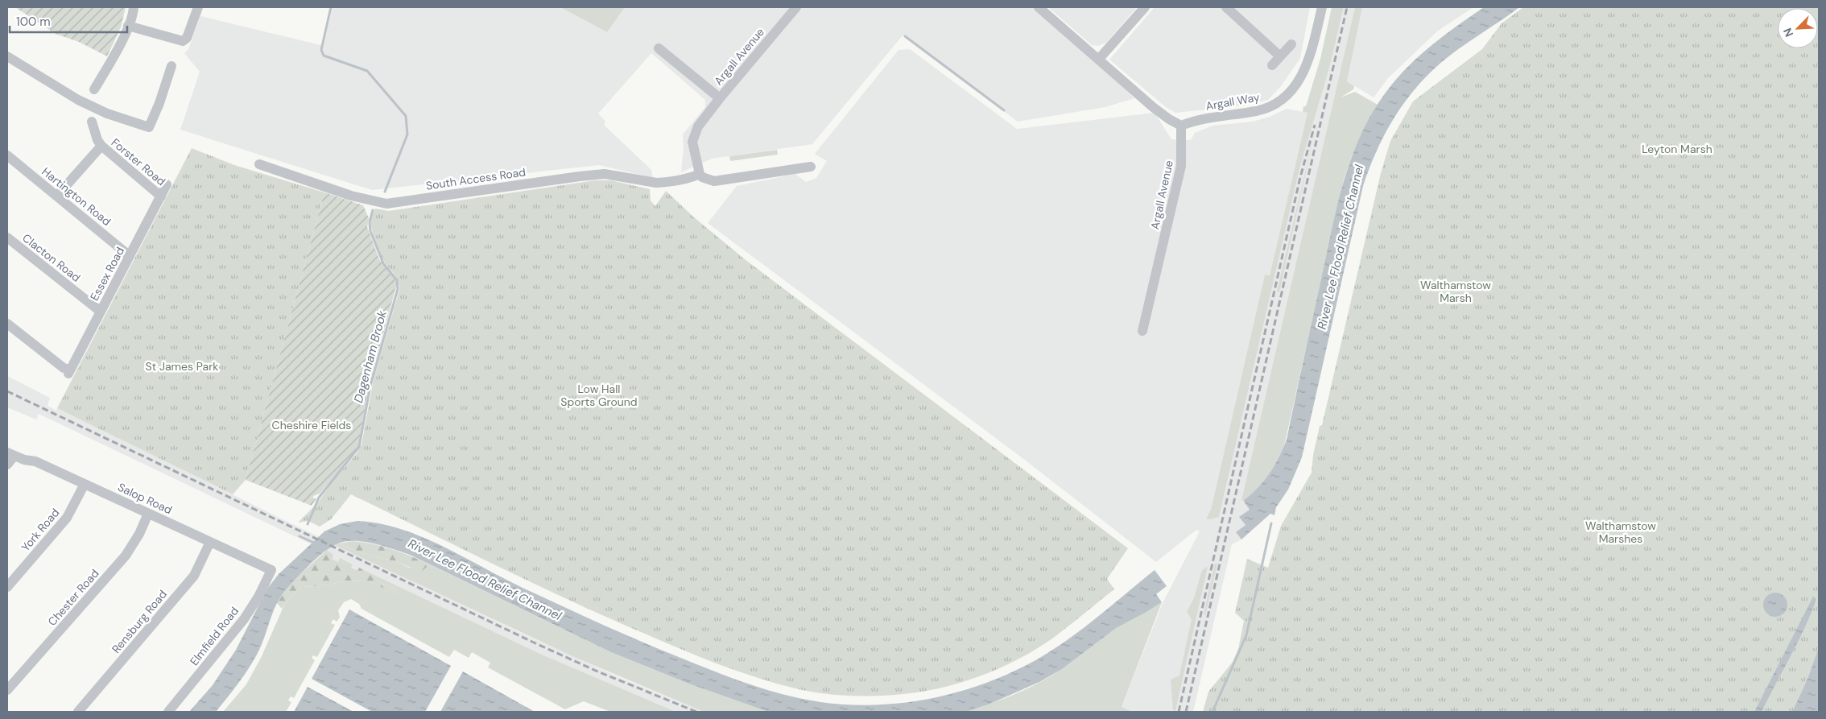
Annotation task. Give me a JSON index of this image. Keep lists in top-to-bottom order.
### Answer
{
  "streets": {
    "street": [
      "Argall Avenue",
      "Argall Way",
      "Forster Road",
      "South Access Road",
      "Hartington Road",
      "Clacton Road",
      "Essex Road",
      "Salop Road",
      "York Road",
      "Chester Road",
      "Rensburg Road",
      "Elmfield Road"
    ]
  },
  "crossings": [
    ["Argall Avenue", "Argall Way"],
    ["Forster Road", "Hartington Road"],
    ["Forster Road", "Essex Road"],
    ["Hartington Road", "Essex Road"],
    ["Clacton Road", "Essex Road"],
    ["Salop Road", "York Road"],
    ["Salop Road", "Chester Road"],
    ["Salop Road", "Rensburg Road"],
    ["Salop Road", "Elmfield Road"]
  ],
  "water": ["River Lee Flood Relief Channel", "Dagenham Brook"],
  "parks": [
    "Leyton Marsh",
    "Walthamstow Marsh",
    "St James Park",
    "Low Hall Sports Ground",
    "Cheshire Fields",
    "Walthamstow Marshes"
  ],
  "scale_bar": "100 m",
  "north": "bottom left"
}
